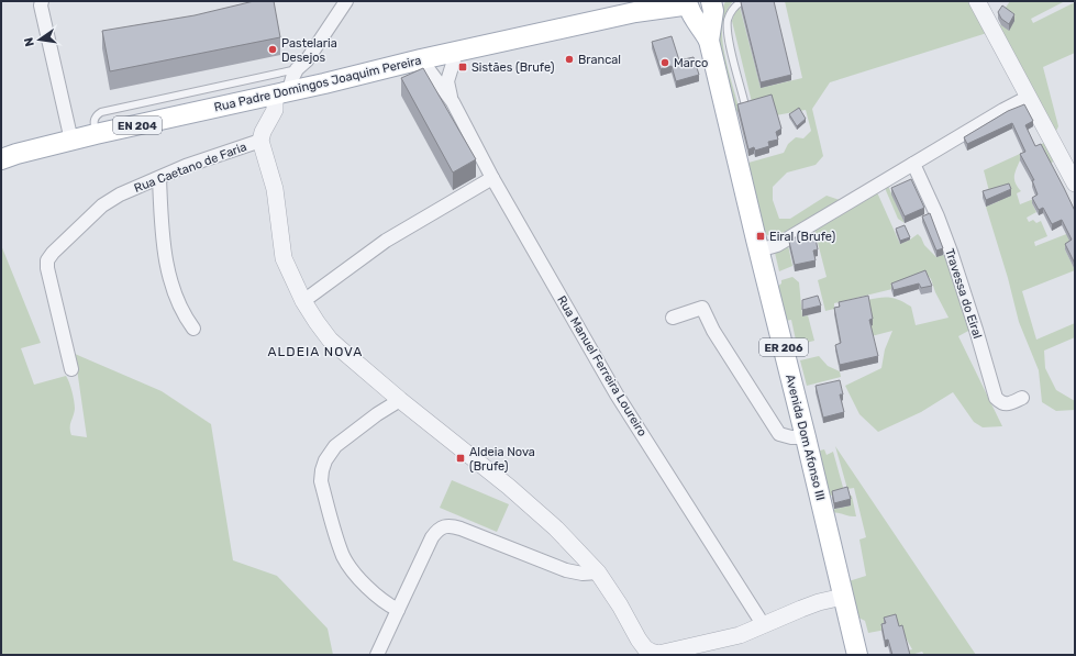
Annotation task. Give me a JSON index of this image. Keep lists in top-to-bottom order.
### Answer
{
  "streets": {
    "main road": [
      "Rua Padre Domingos Joaquim Pereira",
      "EN 204",
      "ER 206",
      "Avenida Dom Afonso III"
    ],
    "street": ["Rua Caetano de Faria", "Travessa do Eiral", "Rua Manuel Ferreira Loureiro"]
  },
  "crossings": [
    ["Rua Padre Domingos Joaquim Pereira", "EN 204"],
    ["Rua Padre Domingos Joaquim Pereira", "Rua Manuel Ferreira Loureiro"],
    ["Rua Padre Domingos Joaquim Pereira", "Avenida Dom Afonso III"],
    ["EN 204", "Avenida Dom Afonso III"]
  ],
  "districts": ["ALDEIA NOVA"],
  "places": {
    "other": ["Pastelaria Desejos", "Brancal", "Marco"],
    "transit": ["Sistães (Brufe)", "Eiral (Brufe)", "Aldeia Nova (Brufe)"]
  },
  "north": "left"
}
